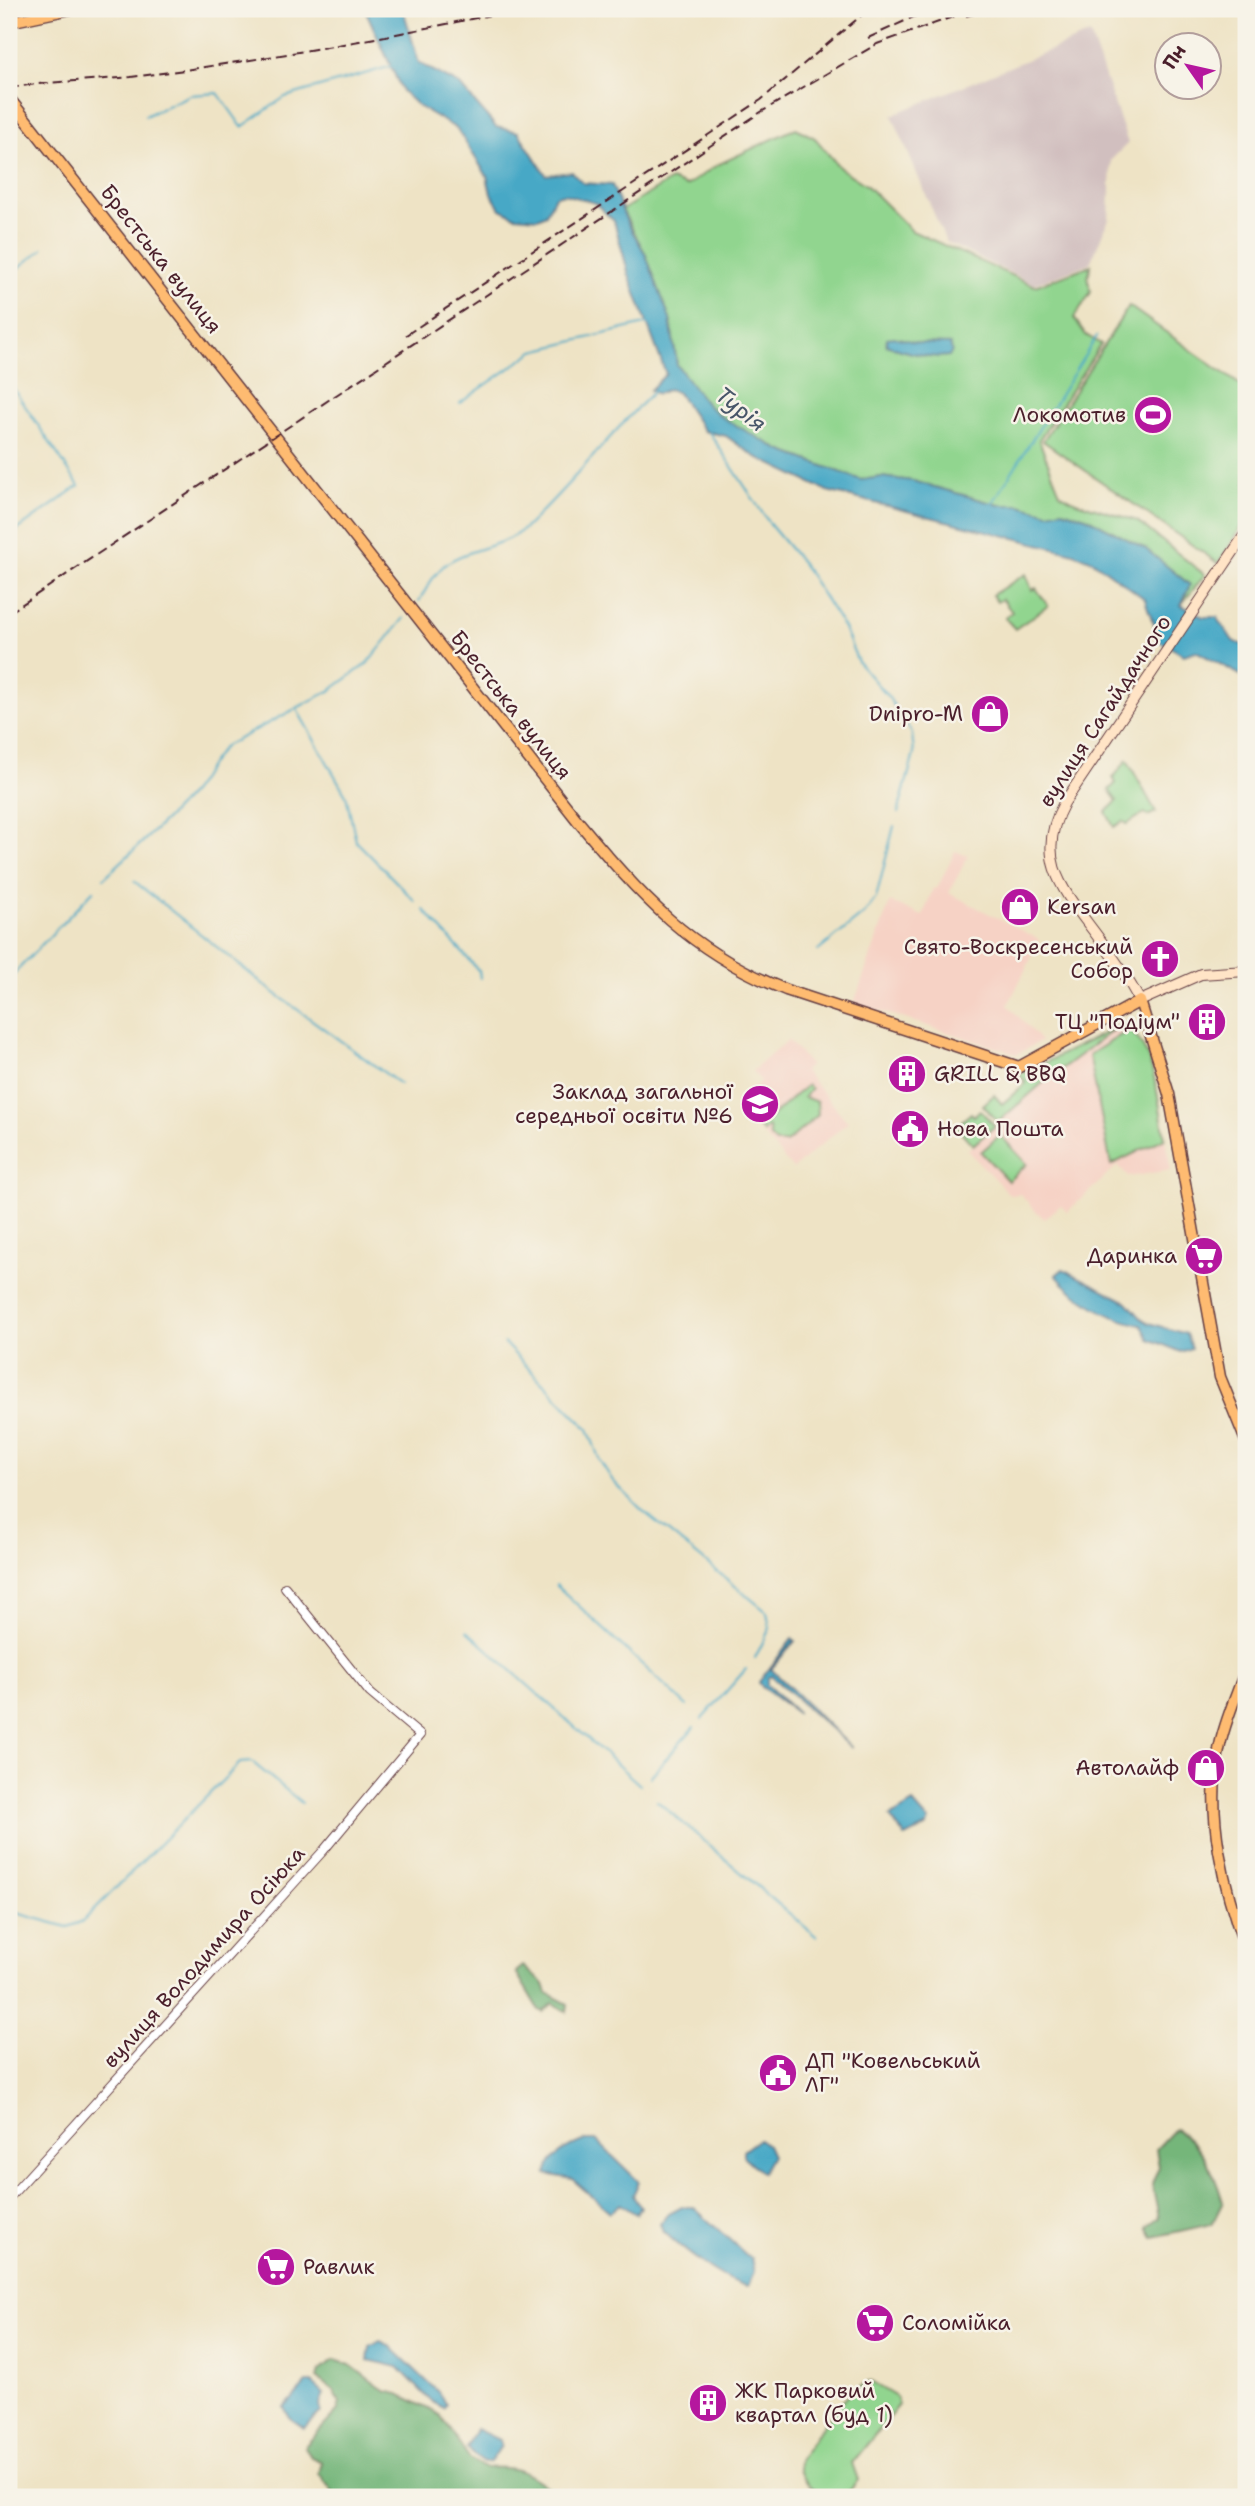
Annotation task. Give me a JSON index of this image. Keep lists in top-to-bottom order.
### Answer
{
  "streets": {
    "main road": ["Брестська вулиця", "вулиця Сагайдачного"],
    "street": ["вулиця Володимира Осіюка"]
  },
  "crossings": [
    ["Брестська вулиця", "вулиця Сагайдачного"]
  ],
  "water": ["Турія"],
  "places": {
    "sports": ["Локомотив"],
    "shop": ["Dnipro-M", "Kersan", "Автолайф"],
    "church": ["Свято-Воскресенський Собор"],
    "building": ["ТЦ \"Подіум\"", "GRILL & BBQ", "ЖК Парковий квартал (буд 1)"],
    "school or university": ["Заклад загальної середньої освіти №6"],
    "public building": ["Нова Пошта", "ДП \"Ковельський ЛГ\""],
    "supermarket": ["Даринка", "Равлик", "Соломійка"]
  },
  "north": "top left"
}
